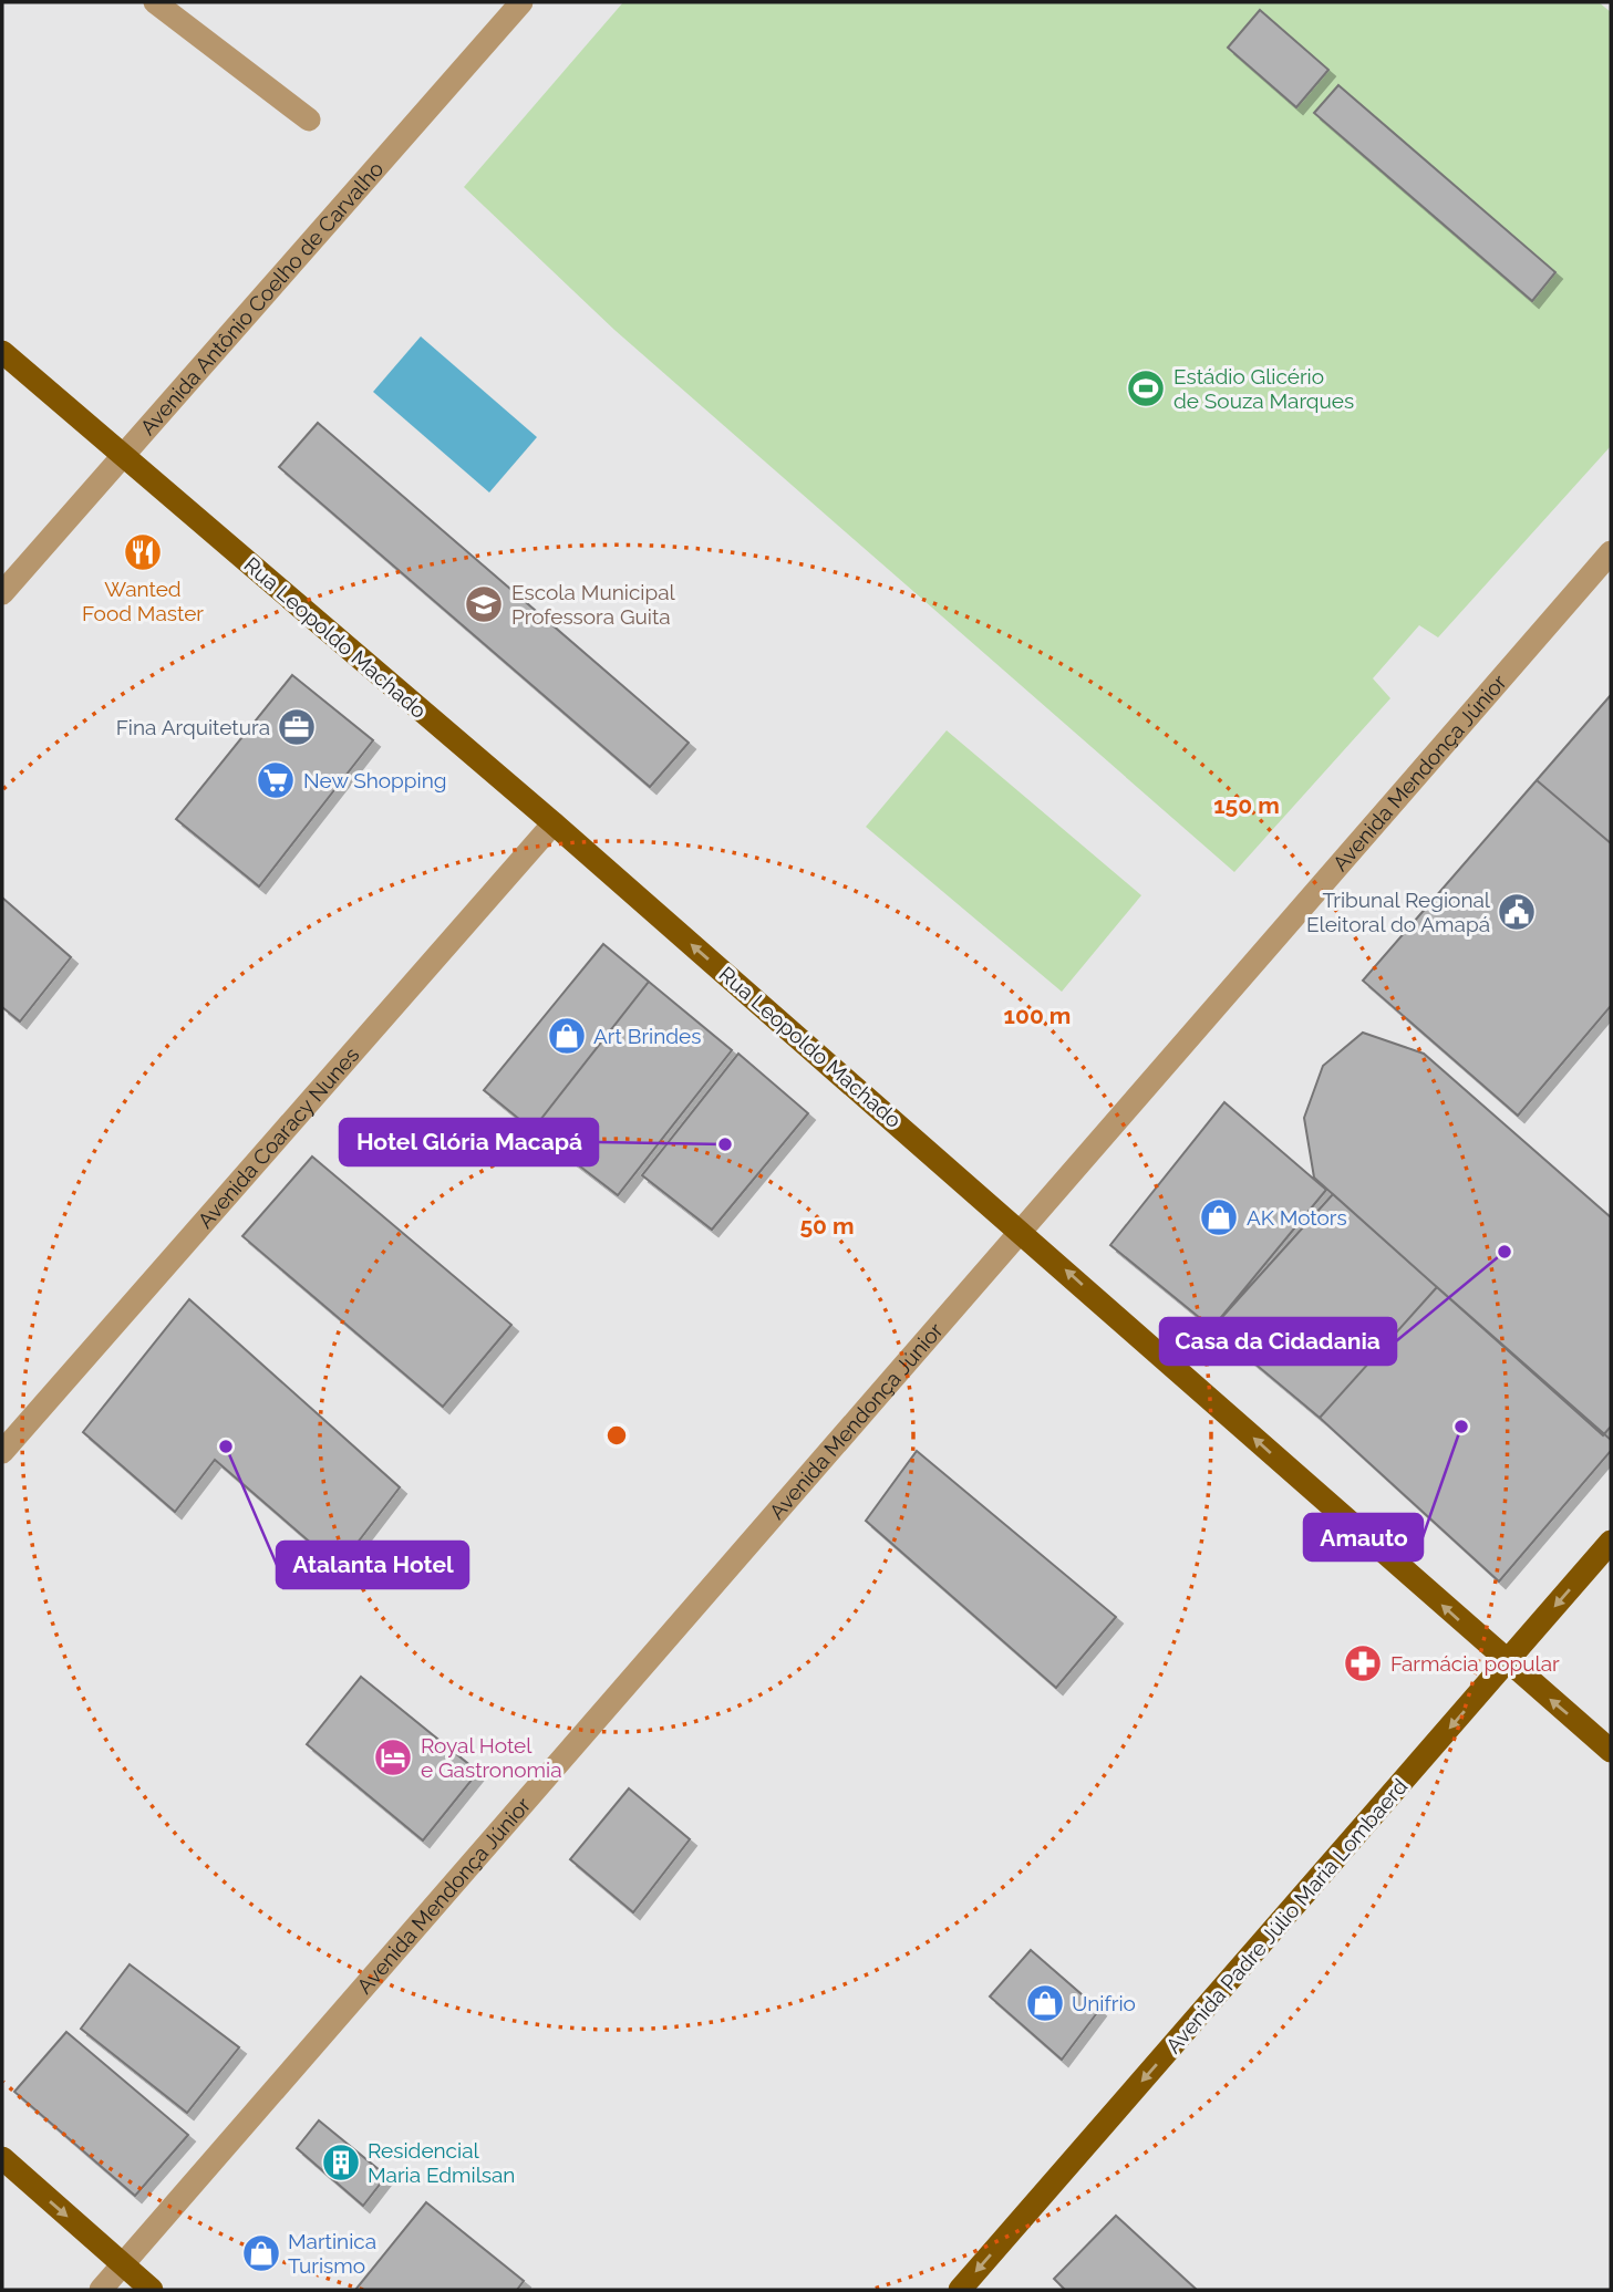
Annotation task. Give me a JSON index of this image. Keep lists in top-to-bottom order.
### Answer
{
  "streets": {
    "main road": ["Rua Leopoldo Machado", "Avenida Padre Júlio Maria Lombaerd"],
    "street": ["Avenida Antônio Coelho de Carvalho", "Avenida Mendonça Júnior", "Avenida Coaracy Nunes"]
  },
  "crossings": [
    ["Avenida Antônio Coelho de Carvalho", "Rua Leopoldo Machado"],
    ["Rua Leopoldo Machado", "Avenida Mendonça Júnior"],
    ["Rua Leopoldo Machado", "Avenida Coaracy Nunes"],
    ["Rua Leopoldo Machado", "Avenida Padre Júlio Maria Lombaerd"]
  ],
  "one_way": ["Rua Leopoldo Machado", "Avenida Padre Júlio Maria Lombaerd"],
  "places": {
    "sports": ["Estádio Glicério de Souza Marques"],
    "restaurant": ["Wanted Food Master"],
    "school or university": ["Escola Municipal Professora Guita"],
    "office": ["Fina Arquitetura"],
    "supermarket": ["New Shopping"],
    "public building": ["Tribunal Regional Eleitoral do Amapá"],
    "shop": [
      "Art Brindes",
      "AK Motors",
      "Unifrio",
      "Martinica Turismo"
    ],
    "other": [
      "Hotel Glória Macapá",
      "Casa da Cidadania",
      "Amauto",
      "Atalanta Hotel"
    ],
    "pharmacy": ["Farmácia popular"],
    "hotel": ["Royal Hotel e Gastronomia"],
    "building": ["Residencial Maria Edmilsan"]
  },
  "rings": ["150 m", "100 m", "50 m"]
}
